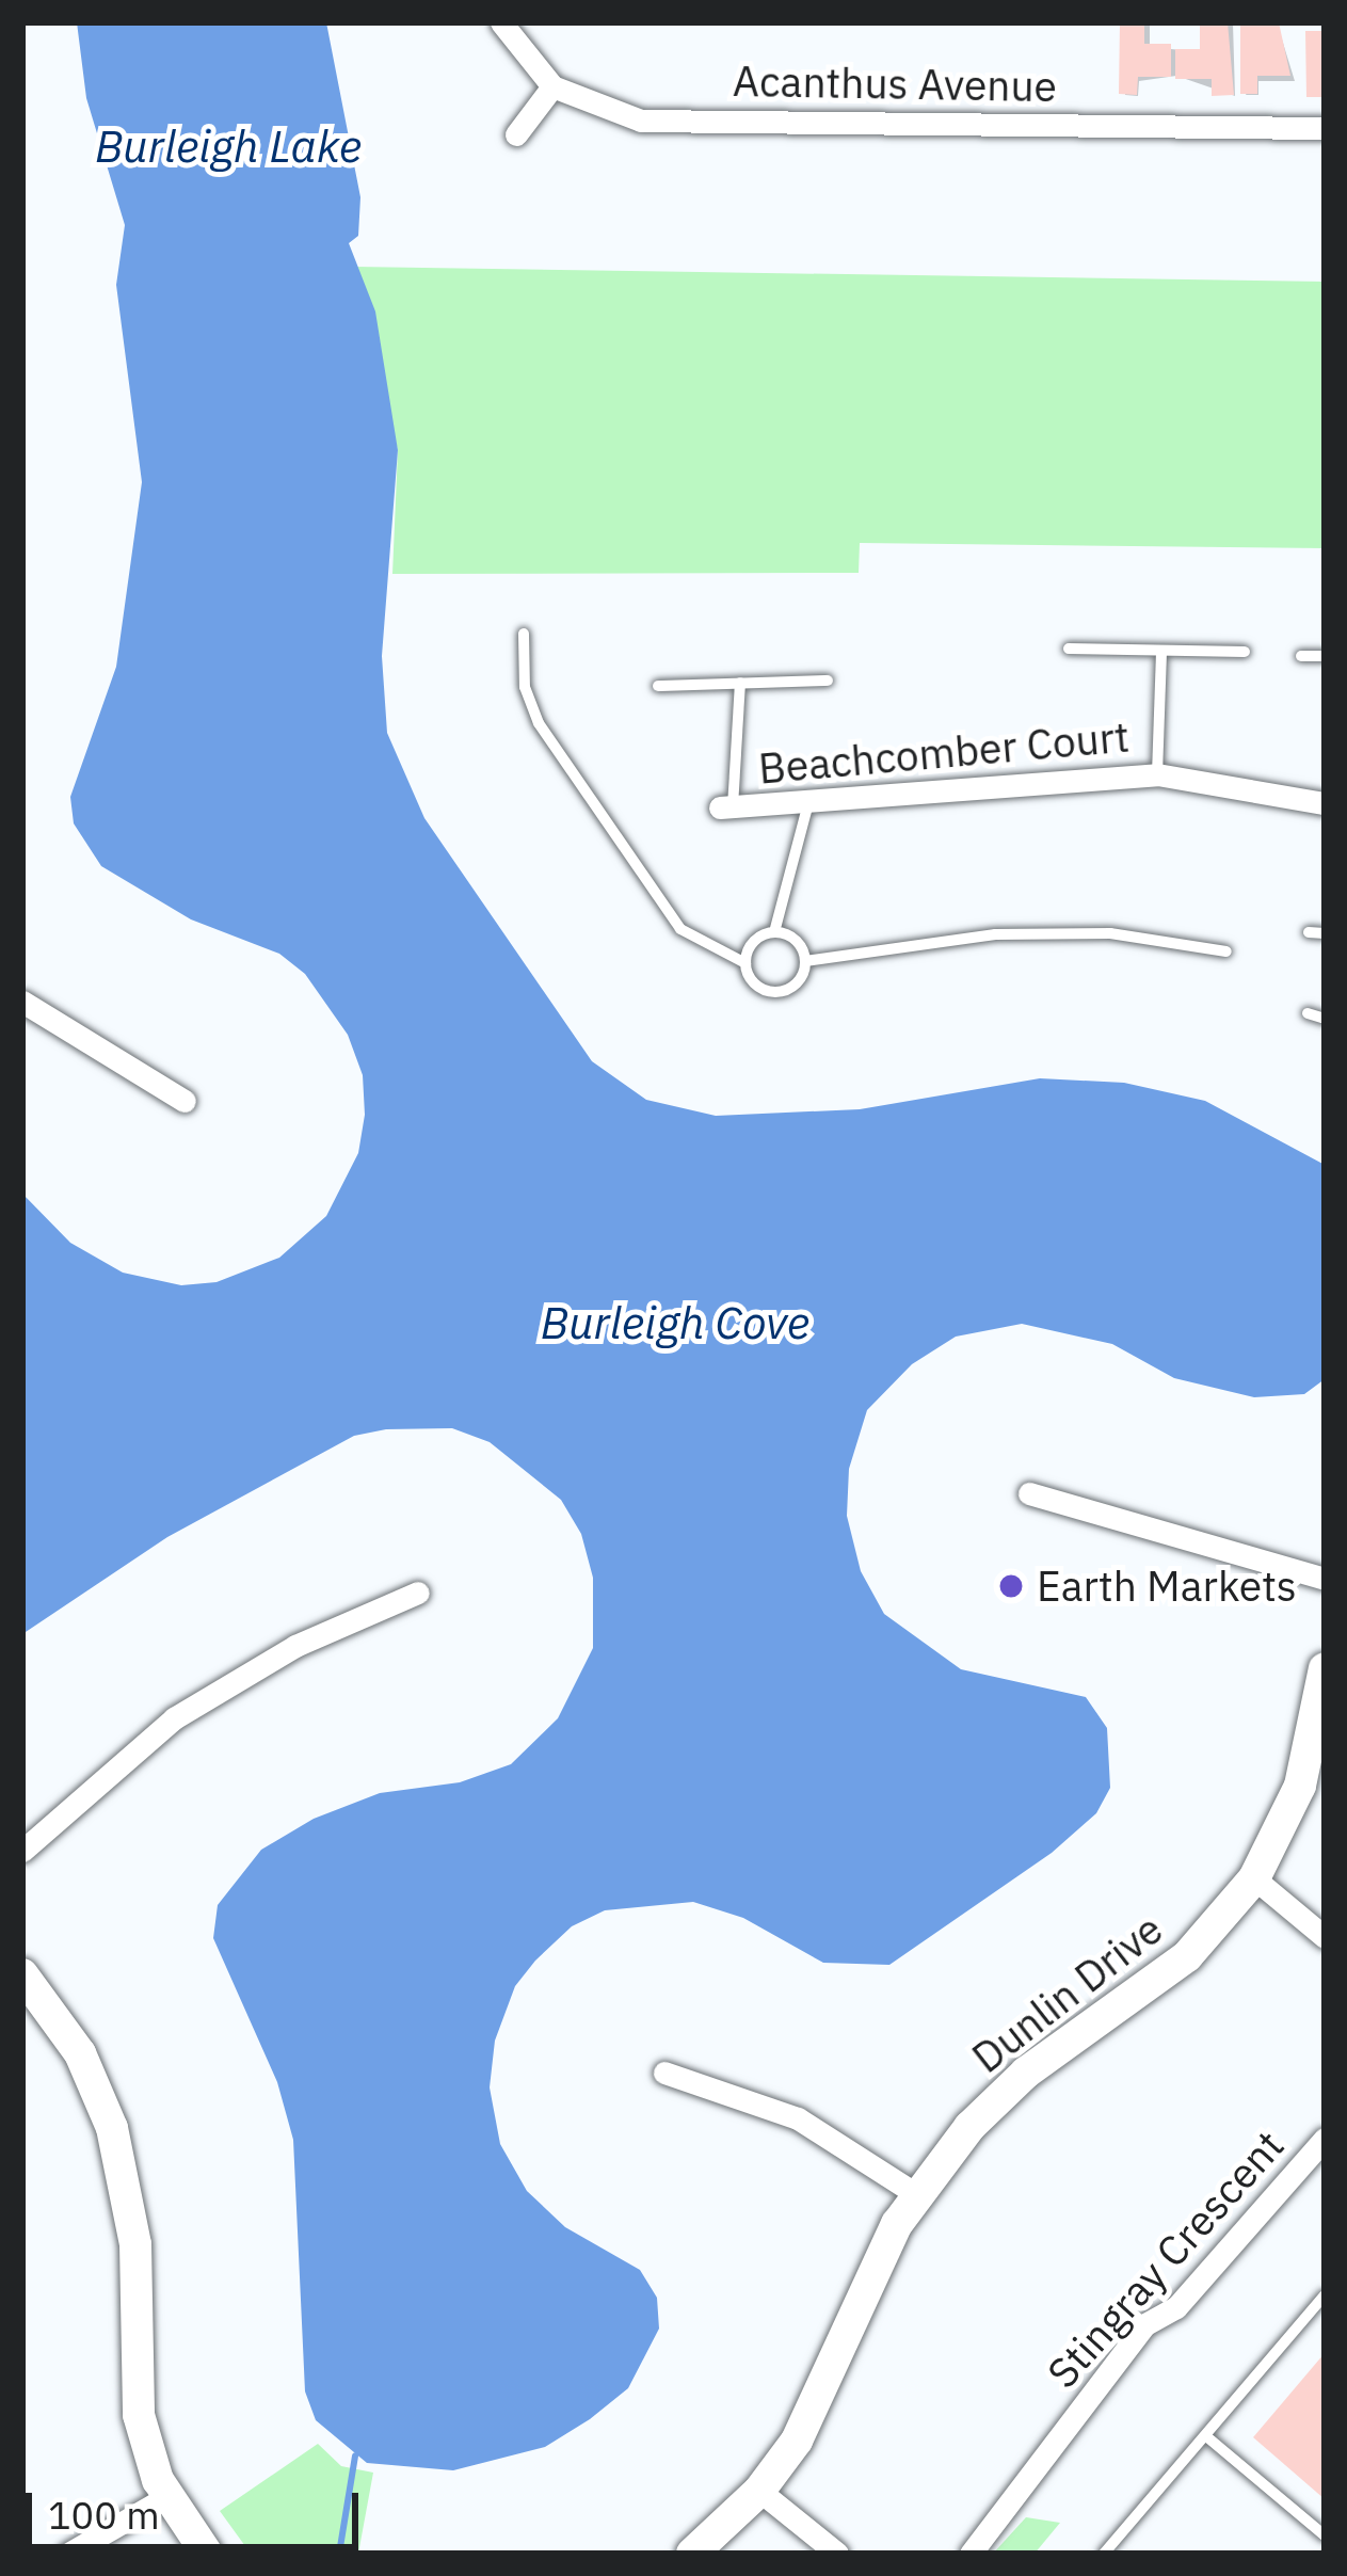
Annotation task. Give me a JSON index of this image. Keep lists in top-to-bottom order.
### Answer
{
  "streets": {
    "street": [
      "Acanthus Avenue",
      "Beachcomber Court",
      "Dunlin Drive",
      "Stingray Crescent"
    ]
  },
  "water": ["Burleigh Lake", "Burleigh Cove"],
  "places": ["Earth Markets"],
  "scale_bar": "100 m"
}
